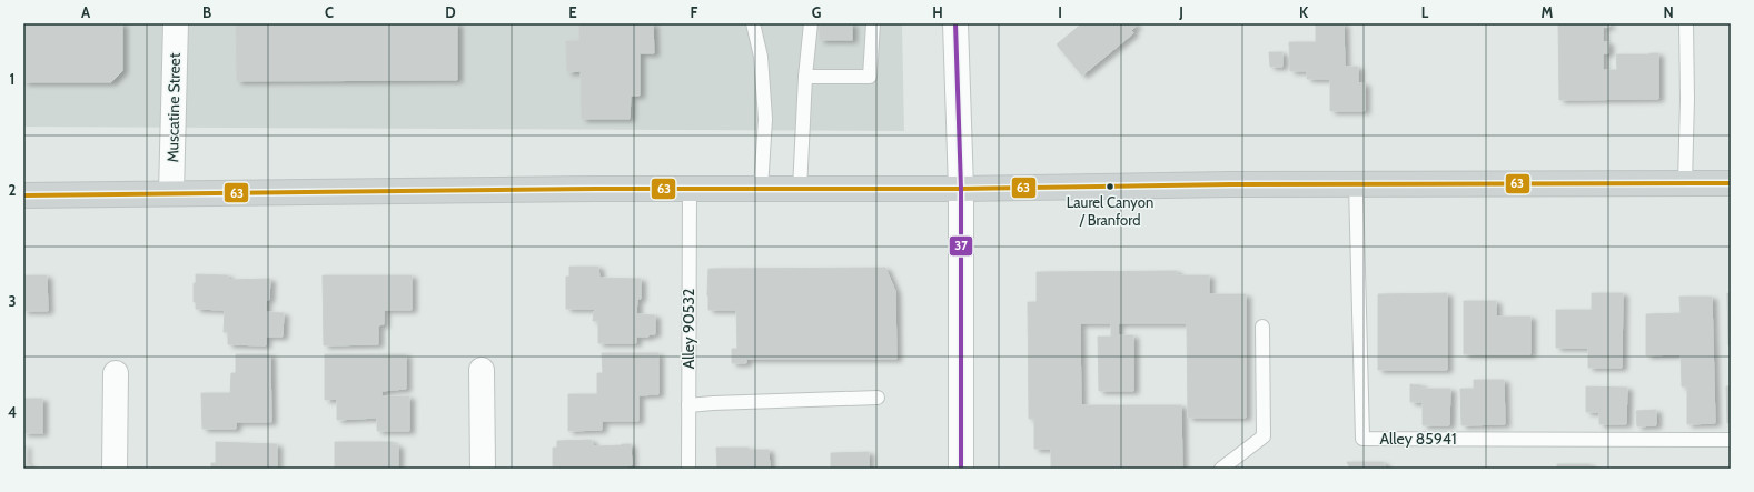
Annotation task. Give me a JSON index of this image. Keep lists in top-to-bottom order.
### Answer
{
  "streets": {
    "main road": ["Muscatine Street"],
    "lane": ["Alley 90532", "Alley 85941"]
  },
  "places": ["Laurel Canyon / Branford"],
  "lines": ["transit line 37", "transit line 63"],
  "grid": {
    "columns": [
      "A",
      "B",
      "C",
      "D",
      "E",
      "F",
      "G",
      "H",
      "I",
      "J",
      "K",
      "L",
      "M",
      "N"
    ],
    "rows": [
      "1",
      "2",
      "3",
      "4"
    ]
  }
}
